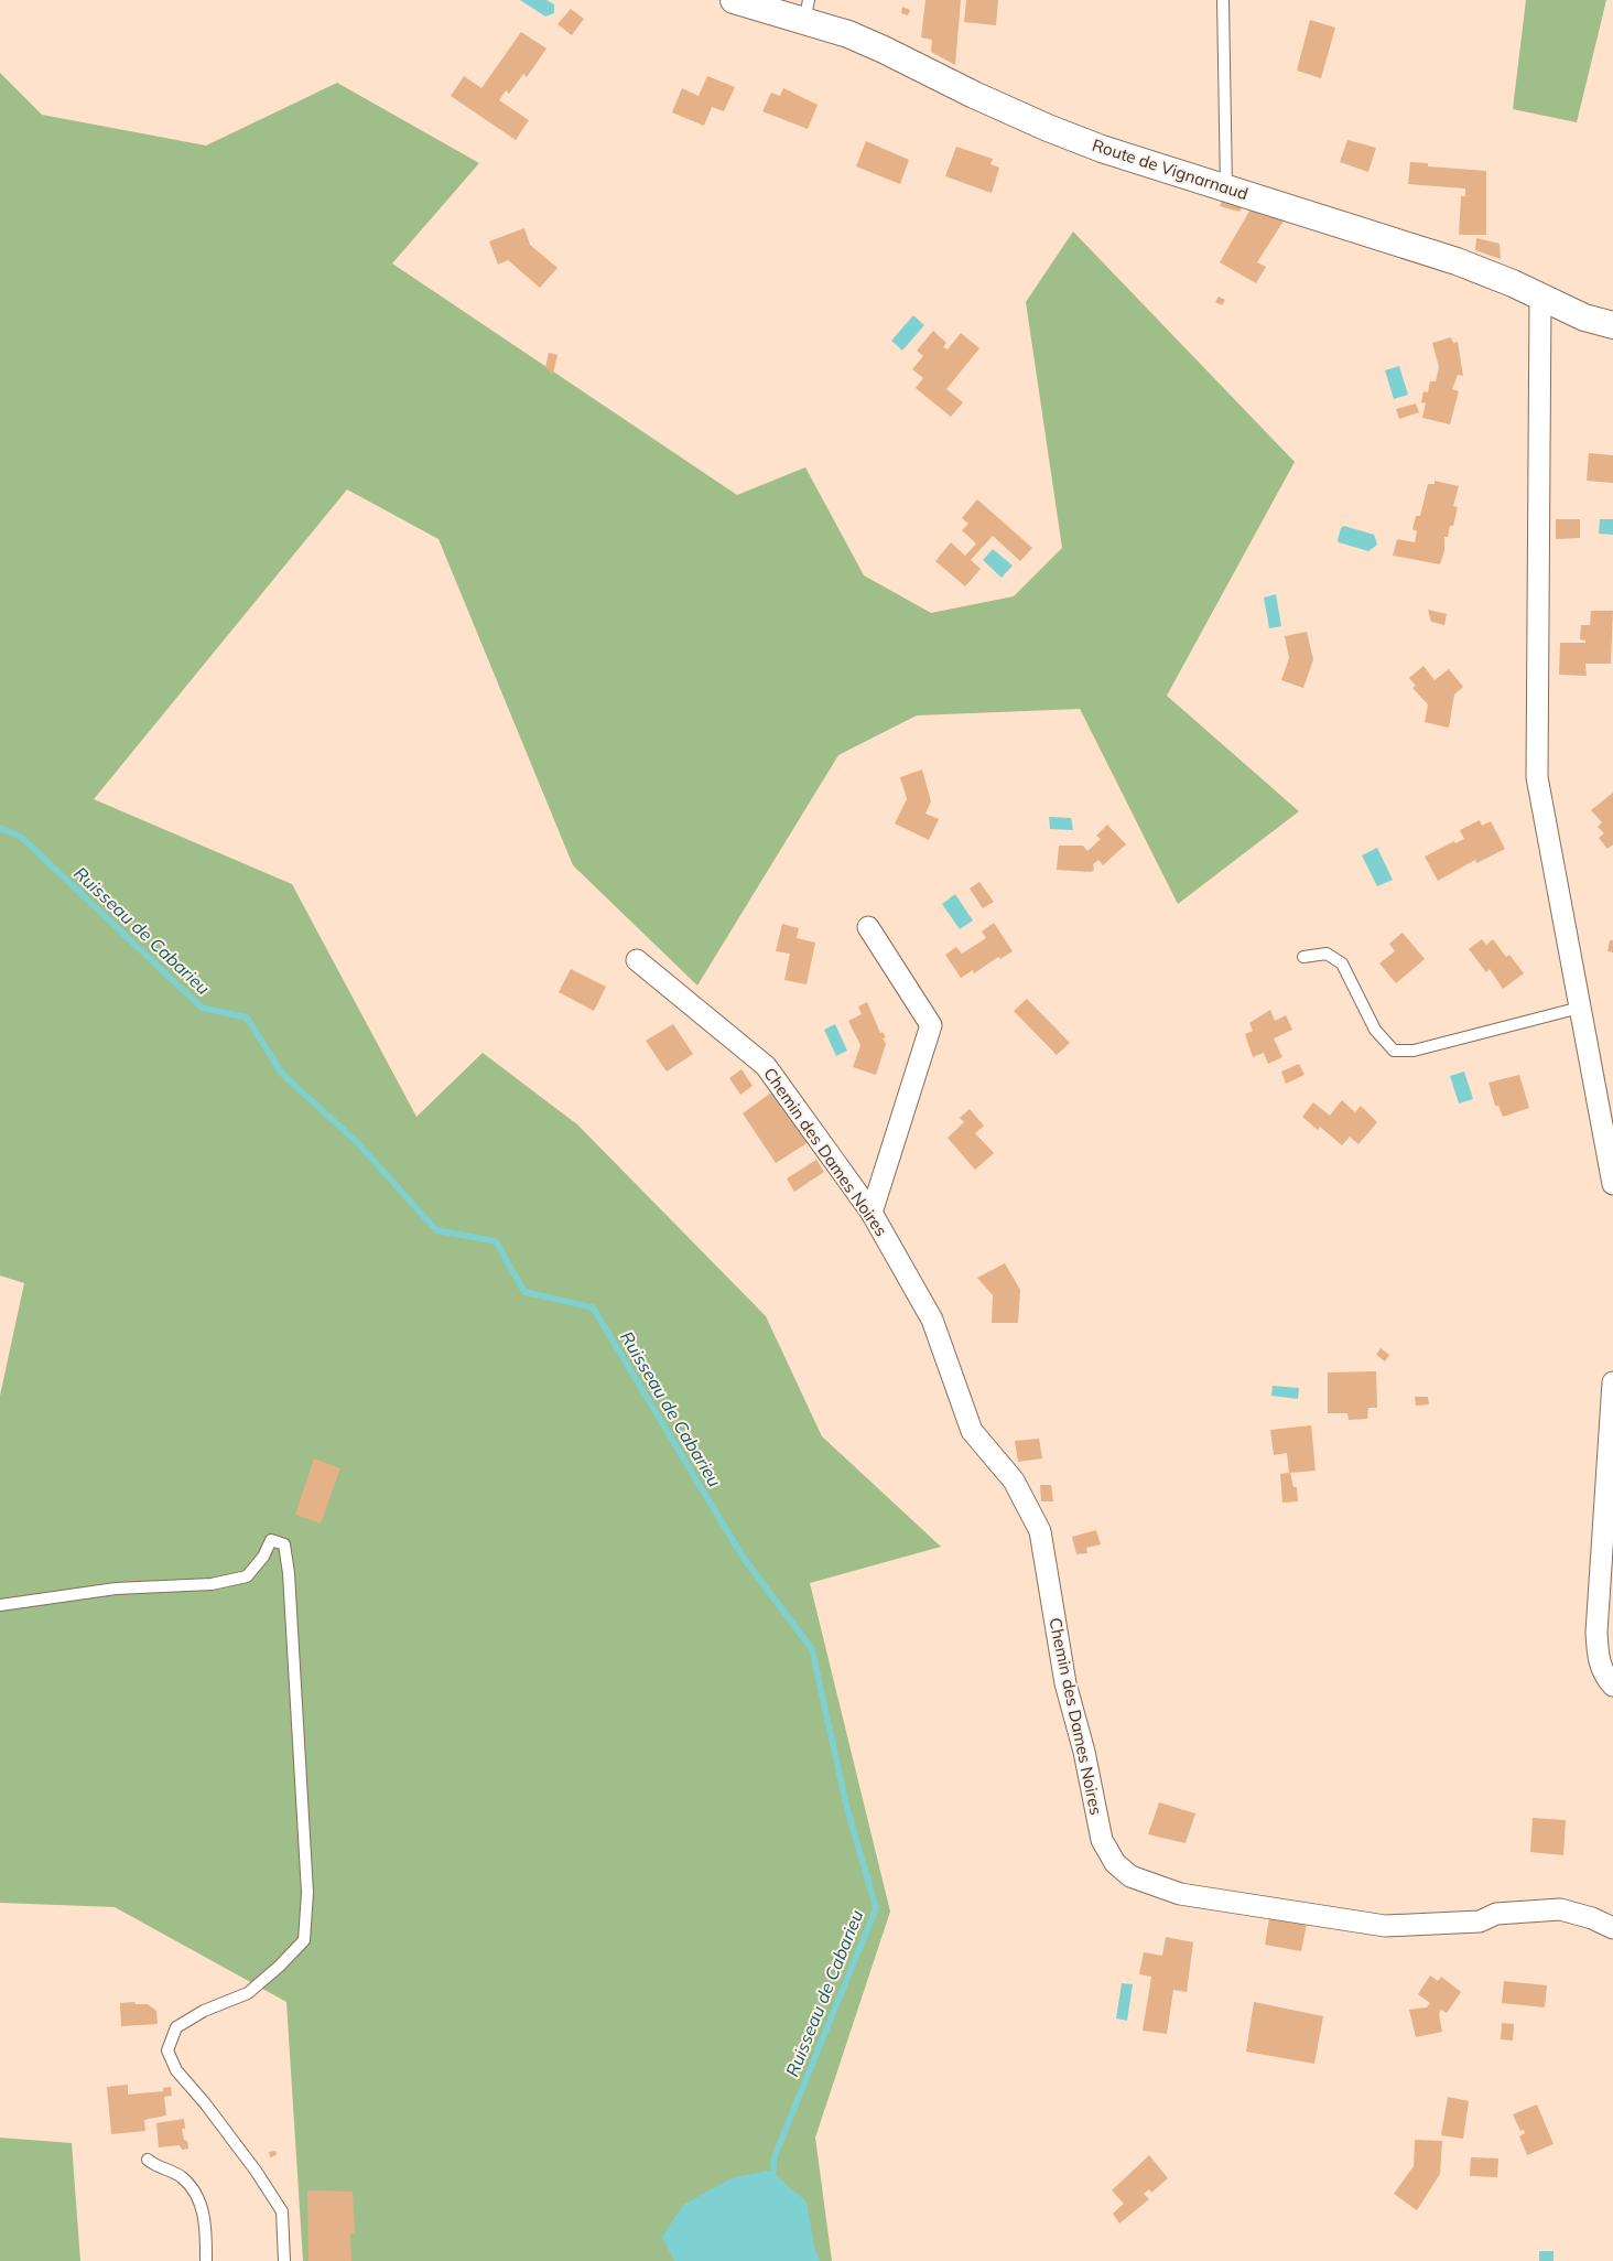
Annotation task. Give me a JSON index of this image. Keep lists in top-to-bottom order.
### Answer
{
  "streets": {
    "street": ["Route de Vignarnaud", "Chemin des Dames Noires"]
  },
  "water": ["Ruisseau de Cabarieu"]
}
